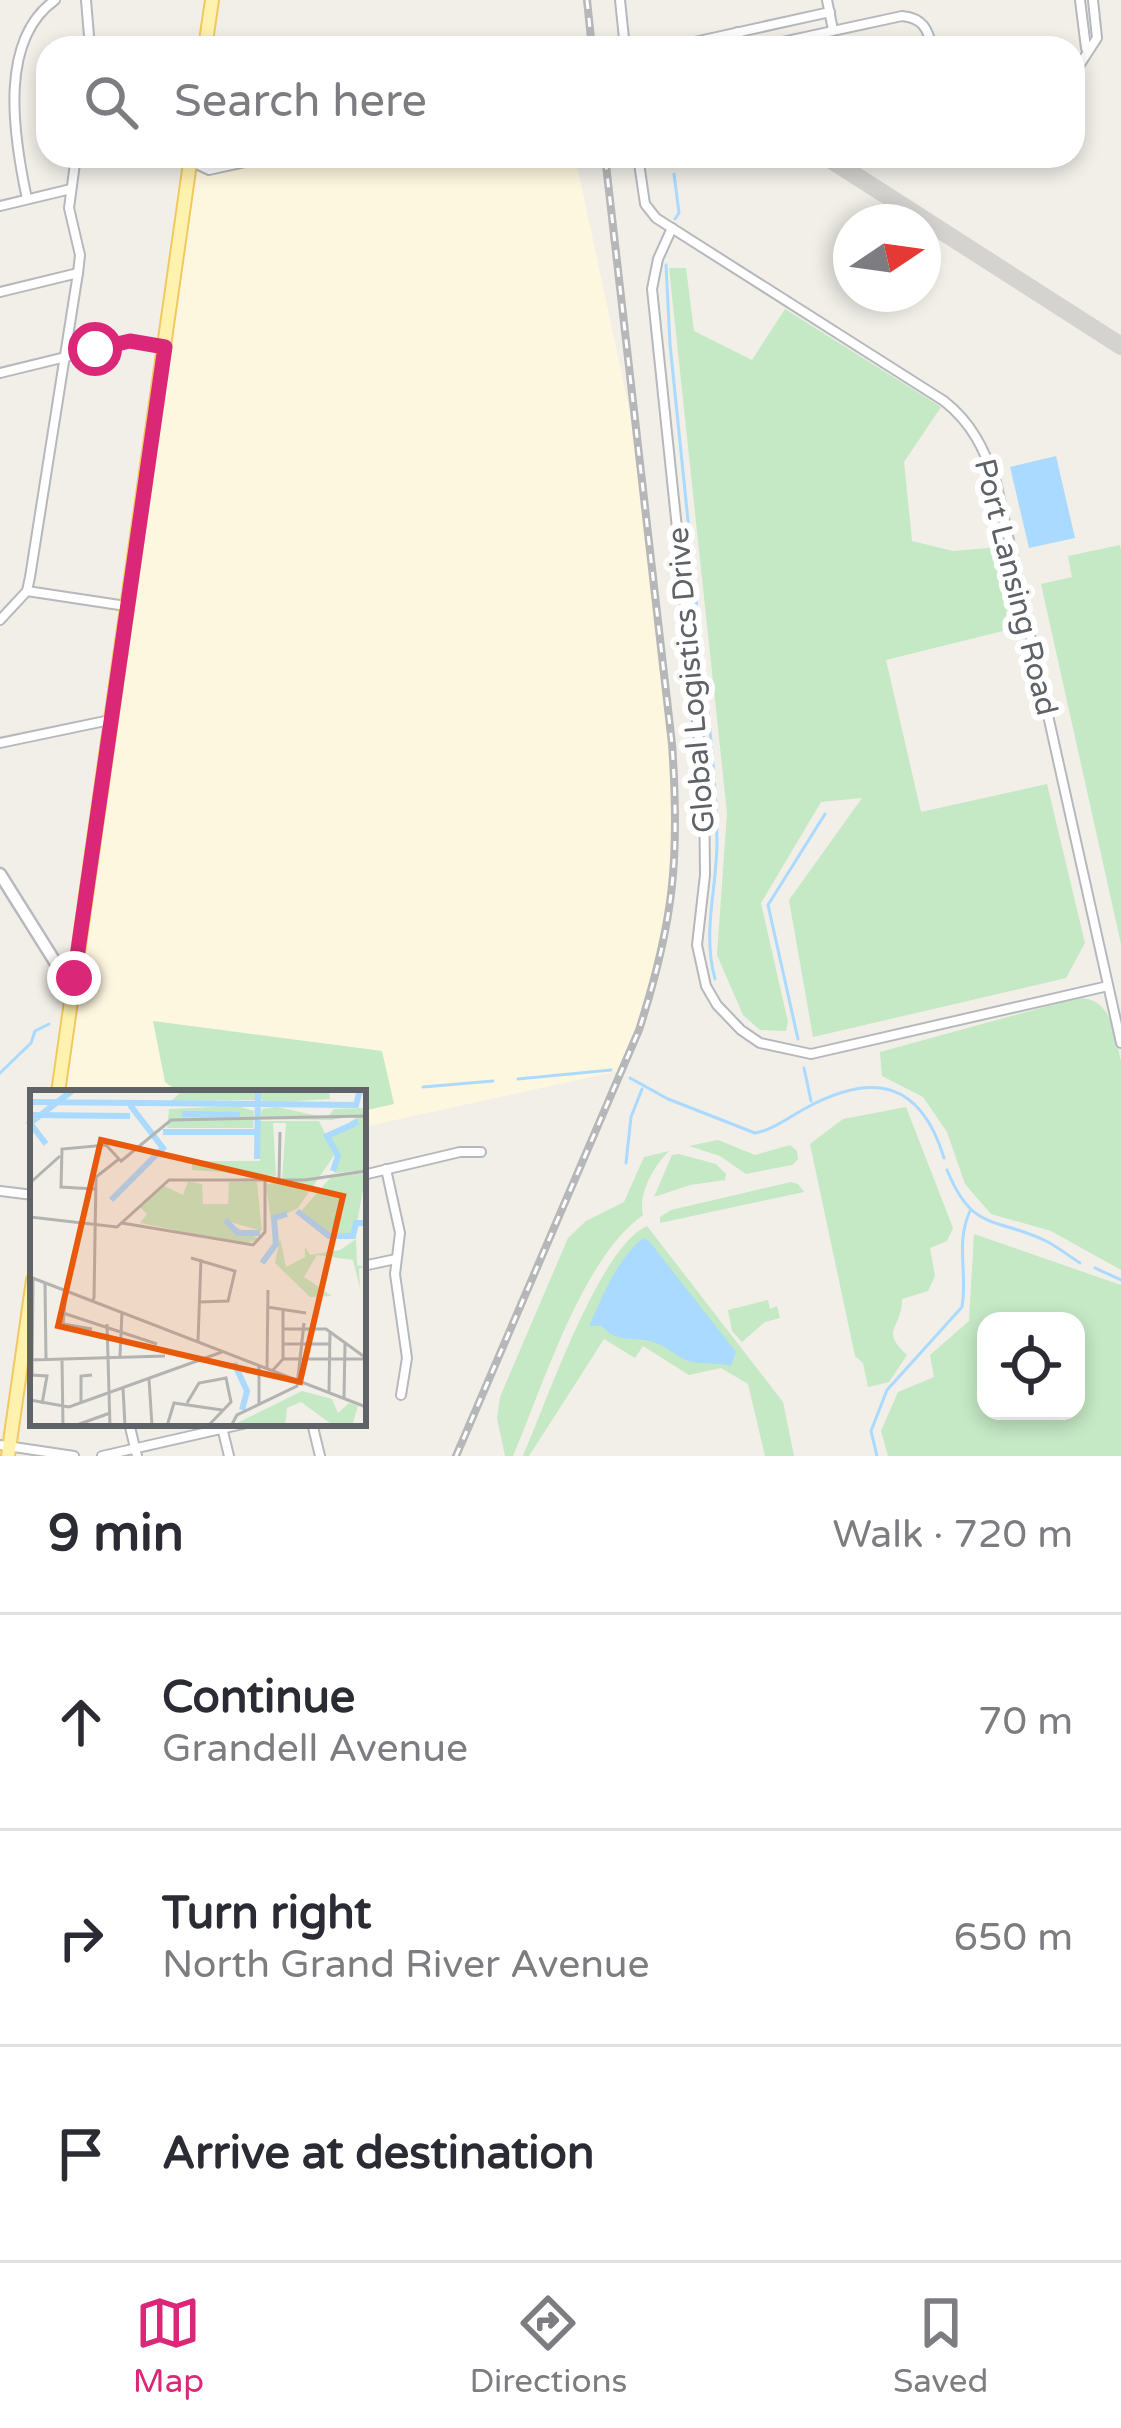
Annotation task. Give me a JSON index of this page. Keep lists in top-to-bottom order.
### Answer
{
  "streets": {
    "street": ["Port Lansing Road", "Global Logistics Drive"]
  },
  "crossings": [
    ["Port Lansing Road", "Global Logistics Drive"]
  ],
  "north": "right",
  "page": {
    "search": "Search here",
    "heading": ["9 min", "Walk · 720 m"],
    "list": [
      ["Continue", "Grandell Avenue", "70 m"],
      ["Turn right", "North Grand River Avenue", "650 m"],
      "Arrive at destination"
    ],
    "nav": ["Map", "Directions", "Saved"]
  }
}
